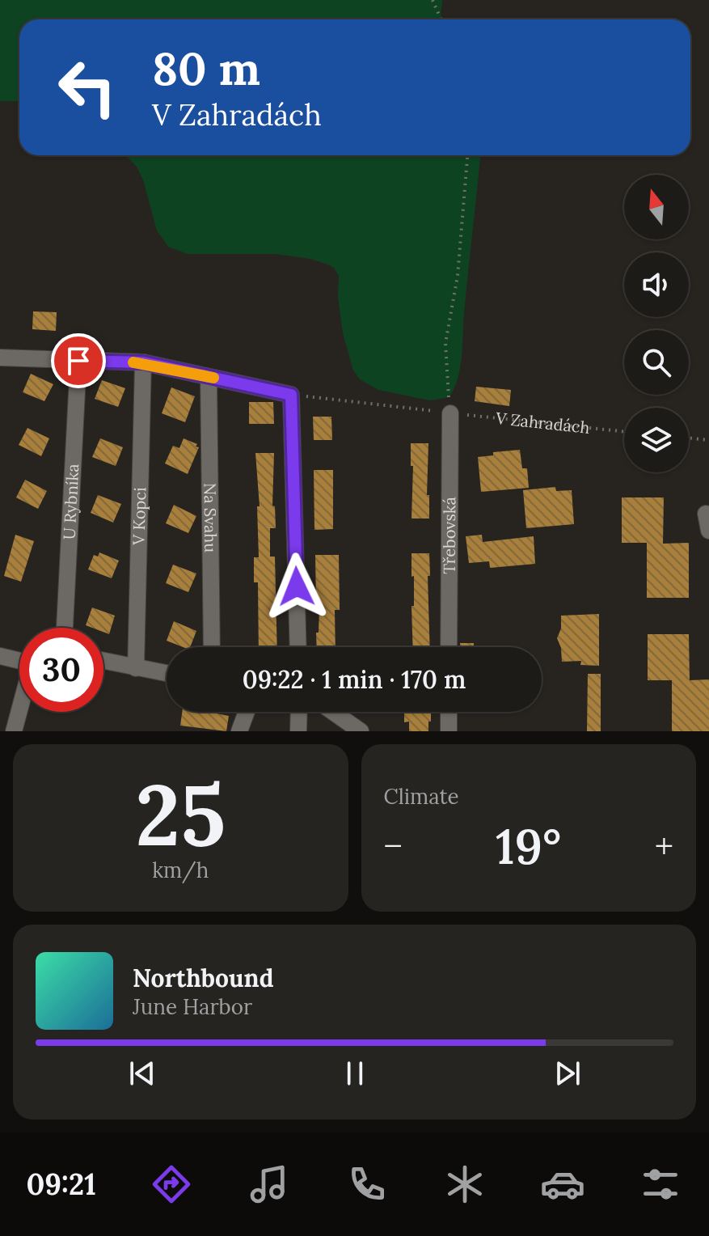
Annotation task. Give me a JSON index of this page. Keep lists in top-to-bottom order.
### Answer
{
  "streets": {
    "street": [
      "U Rybníka",
      "V Kopci",
      "Na Svahu",
      "Třebovská"
    ],
    "path": ["V Zahradách"]
  },
  "crossings": [
    ["V Zahradách", "Třebovská"]
  ],
  "north": "top",
  "page": {
    "turn": ["80 m", "V Zahradách"],
    "limit": "30",
    "trip": "09:22 · 1 min · 170 m",
    "tile": [
      ["25", "km/h"],
      "Climate"
    ],
    "heat": ["−", "19°", "+"],
    "song": ["Northbound", "June Harbor"],
    "tabs": "09:21"
  }
}
